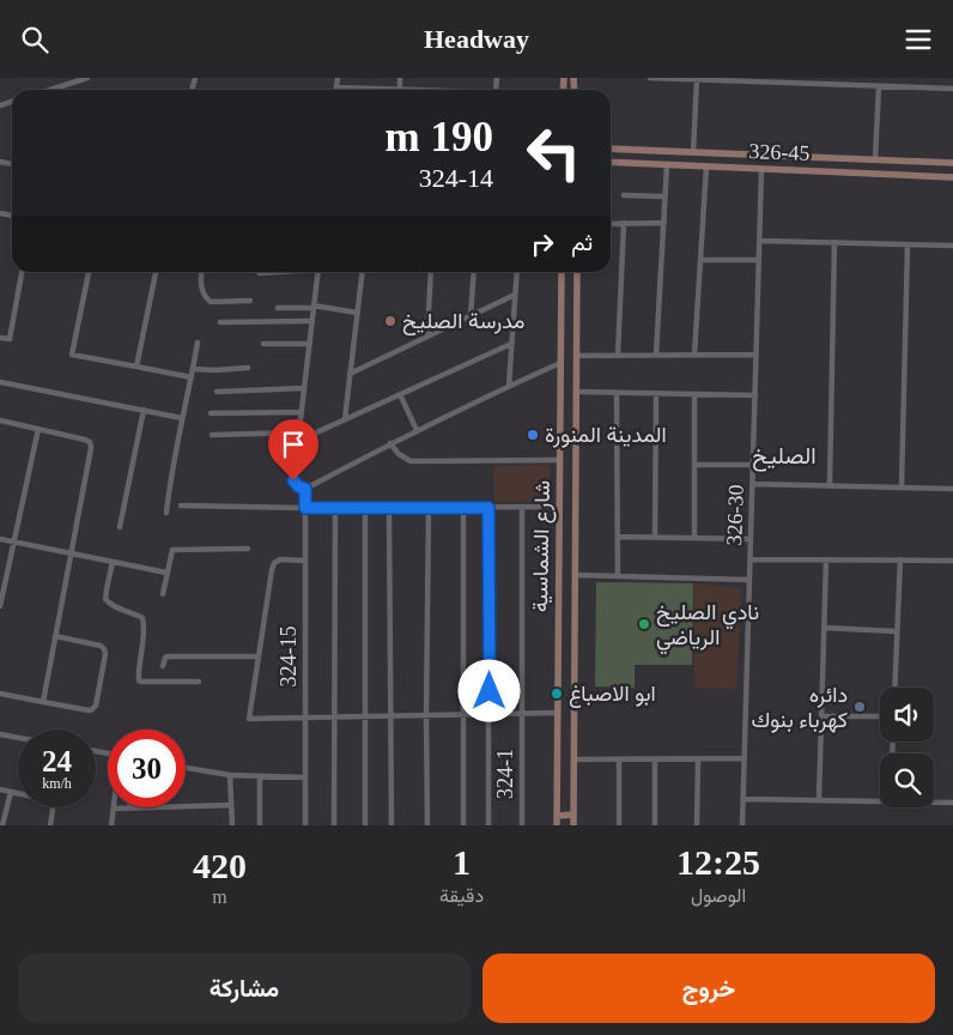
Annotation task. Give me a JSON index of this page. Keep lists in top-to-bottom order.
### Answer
{
  "streets": {
    "street": [
      "326-45",
      "326-30",
      "شارع الشماسية",
      "324-15",
      "324-1"
    ]
  },
  "crossings": [
    ["326-45", "326-30"]
  ],
  "districts": ["الصليخ"],
  "places": [
    "مدرسة الصليخ",
    "المدينة المنورة",
    "نادي الصليخ الرياضي",
    "ابو الاصباغ",
    "دائره كهرباء بنوك"
  ],
  "page": {
    "header": "Headway",
    "turn": ["190 m", "324-14"],
    "then": "ثم",
    "speed": "24 km/h",
    "limit": "30",
    "eta": [
      "12:25",
      "الوصول",
      "1",
      "دقيقة",
      "420",
      "m"
    ],
    "buttons": ["خروج", "مشاركة"]
  }
}
